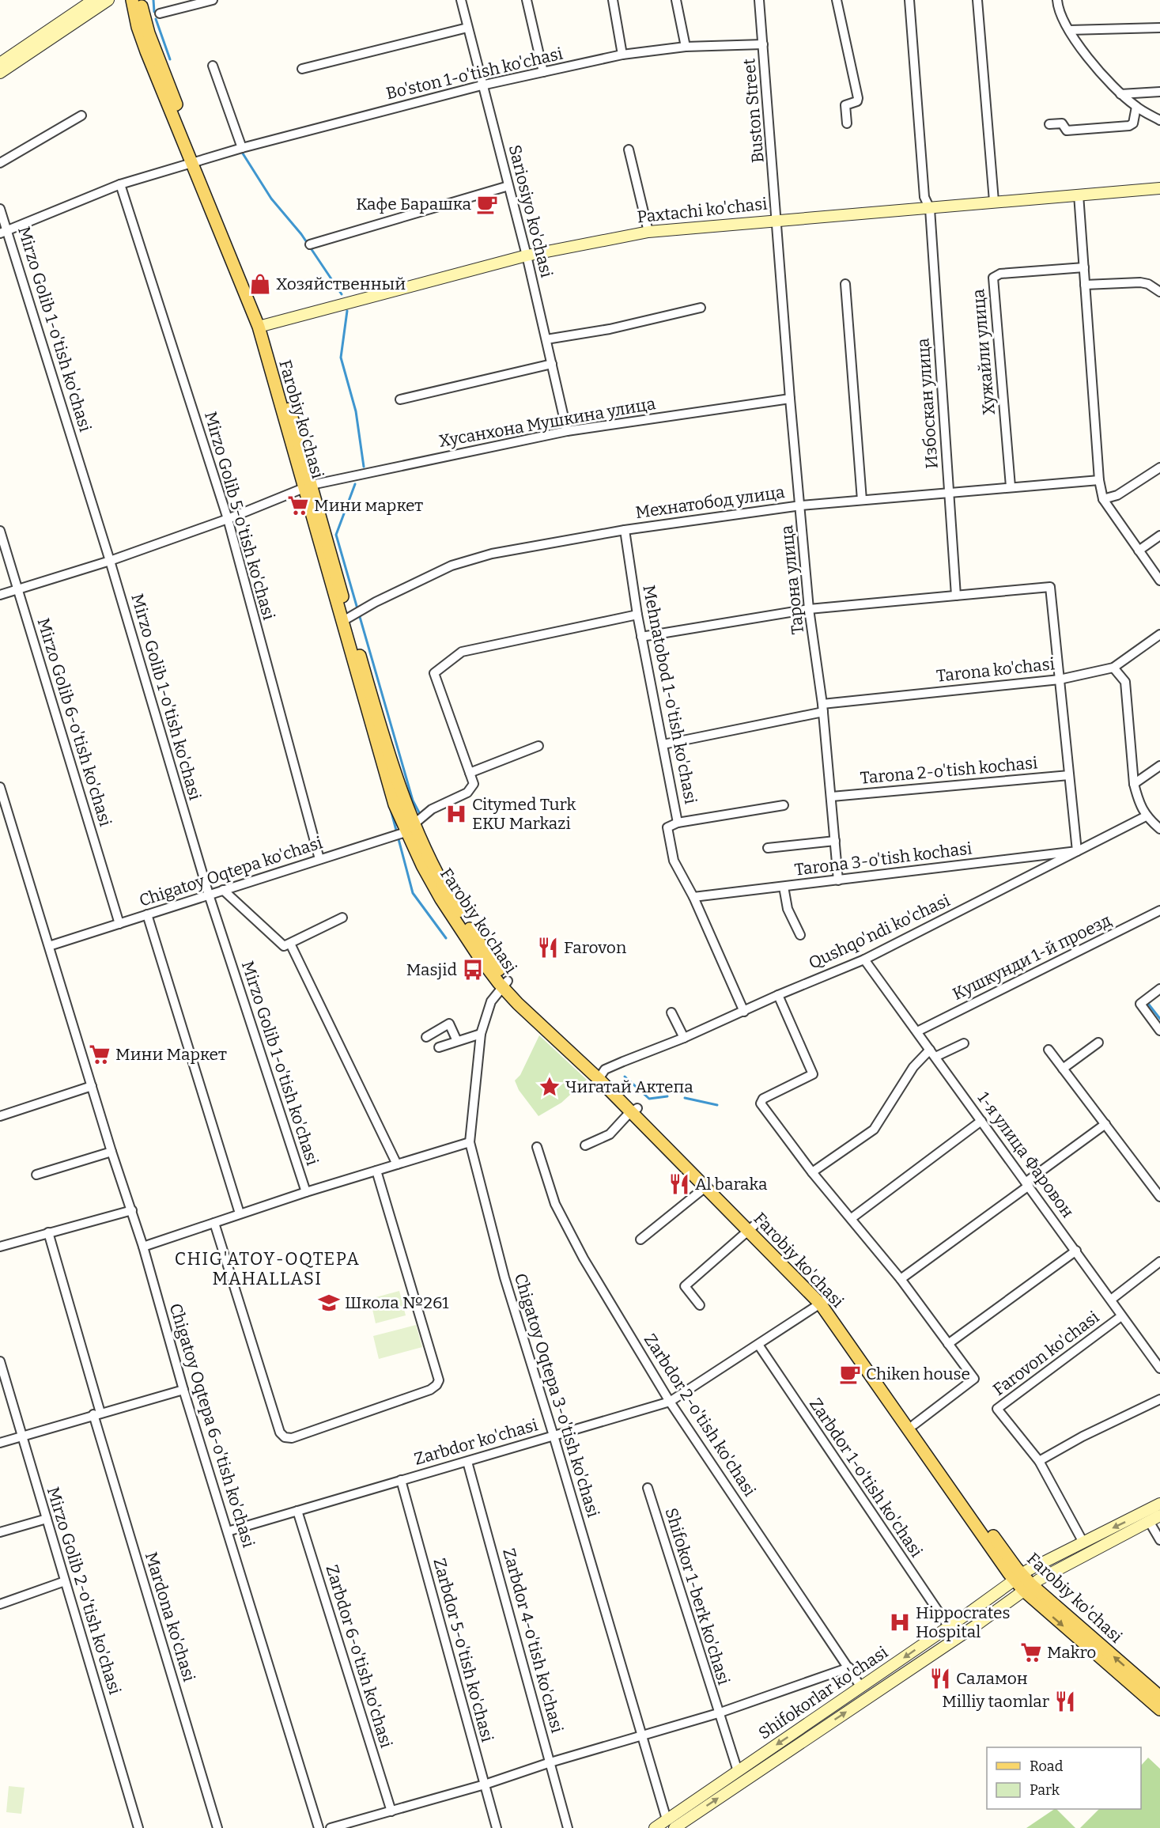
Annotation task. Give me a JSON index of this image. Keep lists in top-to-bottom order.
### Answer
{
  "streets": {
    "main road": ["Paxtachi ko'chasi", "Farobiy ko'chasi", "Shifokorlar ko'chasi"],
    "street": [
      "Bo'ston 1-o'tish ko'chasi",
      "Buston Street",
      "Sariosiyo ko'chasi",
      "Mirzo Golib 1-o'tish ko'chasi",
      "Хужайли улица",
      "Избоскан улица",
      "Хусанхона Мушкина улица",
      "Мехнатобод улица",
      "Mirzo Golib 5-o'tish ko'chasi",
      "Тарона улица",
      "Tarona ko'chasi",
      "Mehnatobod 1-o'tish ko'chasi",
      "Mirzo Golib 6-o'tish ko'chasi",
      "Tarona 2-o'tish kochasi",
      "Tarona 3-o'tish kochasi",
      "Chigatoy Oqtepa ko'chasi",
      "Qushqo'ndi ko'chasi",
      "Кушкунди 1-й проезд",
      "1-я улица Фаровон",
      "Farovon ko'chasi",
      "Chigatoy Oqtepa 3-o'tish ko'chasi",
      "Zarbdor 2-o'tish ko'chasi",
      "Chigatoy Oqtepa 6-o'tish ko'chasi",
      "Zarbdor ko'chasi",
      "Zarbdor 1-o'tish ko'chasi",
      "Mirzo Golib 2-o'tish ko'chasi",
      "Shifokor 1-berk ko'chasi",
      "Mardona ko'chasi",
      "Zarbdor 4-o'tish ko'chasi",
      "Zarbdor 5-o'tish ko'chasi",
      "Zarbdor 6-o'tish ko'chasi"
    ]
  },
  "crossings": [
    ["Bo'ston 1-o'tish ko'chasi", "Buston Street"],
    ["Bo'ston 1-o'tish ko'chasi", "Sariosiyo ko'chasi"],
    ["Bo'ston 1-o'tish ko'chasi", "Mirzo Golib 1-o'tish ko'chasi"],
    ["Bo'ston 1-o'tish ko'chasi", "Farobiy ko'chasi"],
    ["Bo'ston 1-o'tish ko'chasi", "Mirzo Golib 5-o'tish ko'chasi"],
    ["Buston Street", "Paxtachi ko'chasi"],
    ["Buston Street", "Тарона улица"],
    ["Paxtachi ko'chasi", "Sariosiyo ko'chasi"],
    ["Paxtachi ko'chasi", "Избоскан улица"],
    ["Paxtachi ko'chasi", "Farobiy ko'chasi"],
    ["Paxtachi ko'chasi", "Тарона улица"],
    ["Sariosiyo ko'chasi", "Хусанхона Мушкина улица"],
    ["Mirzo Golib 1-o'tish ko'chasi", "Хусанхона Мушкина улица"],
    ["Mirzo Golib 1-o'tish ko'chasi", "Chigatoy Oqtepa ko'chasi"],
    ["Хужайли улица", "Мехнатобод улица"],
    ["Избоскан улица", "Мехнатобод улица"],
    ["Farobiy ko'chasi", "Хусанхона Мушкина улица"],
    ["Farobiy ko'chasi", "Мехнатобод улица"],
    ["Farobiy ko'chasi", "Chigatoy Oqtepa ko'chasi"],
    ["Farobiy ko'chasi", "Qushqo'ndi ko'chasi"],
    ["Farobiy ko'chasi", "Farovon ko'chasi"],
    ["Farobiy ko'chasi", "Chigatoy Oqtepa 3-o'tish ko'chasi"],
    ["Farobiy ko'chasi", "Zarbdor ko'chasi"],
    ["Farobiy ko'chasi", "Shifokorlar ko'chasi"],
    ["Хусанхона Мушкина улица", "Mirzo Golib 5-o'tish ko'chasi"],
    ["Хусанхона Мушкина улица", "Тарона улица"],
    ["Хусанхона Мушкина улица", "Mirzo Golib 6-o'tish ko'chasi"],
    ["Мехнатобод улица", "Тарона улица"],
    ["Мехнатобод улица", "Mehnatobod 1-o'tish ko'chasi"],
    ["Mirzo Golib 5-o'tish ko'chasi", "Chigatoy Oqtepa ko'chasi"],
    ["Тарона улица", "Tarona ko'chasi"],
    ["Тарона улица", "Tarona 2-o'tish kochasi"],
    ["Тарона улица", "Tarona 3-o'tish kochasi"],
    ["Tarona ko'chasi", "Mehnatobod 1-o'tish ko'chasi"],
    ["Mehnatobod 1-o'tish ko'chasi", "Tarona 3-o'tish kochasi"],
    ["Mehnatobod 1-o'tish ko'chasi", "Qushqo'ndi ko'chasi"],
    ["Mirzo Golib 6-o'tish ko'chasi", "Chigatoy Oqtepa ko'chasi"],
    ["Tarona 3-o'tish kochasi", "Qushqo'ndi ko'chasi"],
    ["Chigatoy Oqtepa ko'chasi", "Chigatoy Oqtepa 6-o'tish ko'chasi"],
    ["Qushqo'ndi ko'chasi", "1-я улица Фаровон"],
    ["Qushqo'ndi ko'chasi", "Farovon ko'chasi"],
    ["Кушкунди 1-й проезд", "1-я улица Фаровон"],
    ["1-я улица Фаровон", "Farovon ko'chasi"],
    ["Farovon ko'chasi", "Shifokorlar ko'chasi"],
    ["Chigatoy Oqtepa 3-o'tish ko'chasi", "Zarbdor ko'chasi"],
    ["Chigatoy Oqtepa 3-o'tish ko'chasi", "Shifokorlar ko'chasi"],
    ["Zarbdor 2-o'tish ko'chasi", "Zarbdor ko'chasi"],
    ["Zarbdor 2-o'tish ko'chasi", "Shifokorlar ko'chasi"],
    ["Chigatoy Oqtepa 6-o'tish ko'chasi", "Zarbdor ko'chasi"],
    ["Zarbdor ko'chasi", "Zarbdor 1-o'tish ko'chasi"],
    ["Zarbdor ko'chasi", "Zarbdor 4-o'tish ko'chasi"],
    ["Zarbdor ko'chasi", "Zarbdor 5-o'tish ko'chasi"],
    ["Zarbdor ko'chasi", "Zarbdor 6-o'tish ko'chasi"],
    ["Zarbdor 1-o'tish ko'chasi", "Shifokorlar ko'chasi"],
    ["Shifokor 1-berk ko'chasi", "Shifokorlar ko'chasi"]
  ],
  "districts": ["CHIG'ATOY-OQTEPA MAHALLASI"],
  "places": {
    "cafe": ["Кафе Барашка", "Chiken house"],
    "shop": ["Хозяйственный"],
    "supermarket": ["Мини маркет", "Мини Маркет", "Makro"],
    "hospital": ["Citymed Turk EKU Markazi", "Hippocrates Hospital"],
    "restaurant": [
      "Farovon",
      "Al baraka",
      "Саламон",
      "Milliy taomlar"
    ],
    "bus stop": ["Masjid"],
    "place": ["Чигатай Актепа"],
    "school or university": ["Школа №261"]
  },
  "legend": ["Road", "Park"]
}
